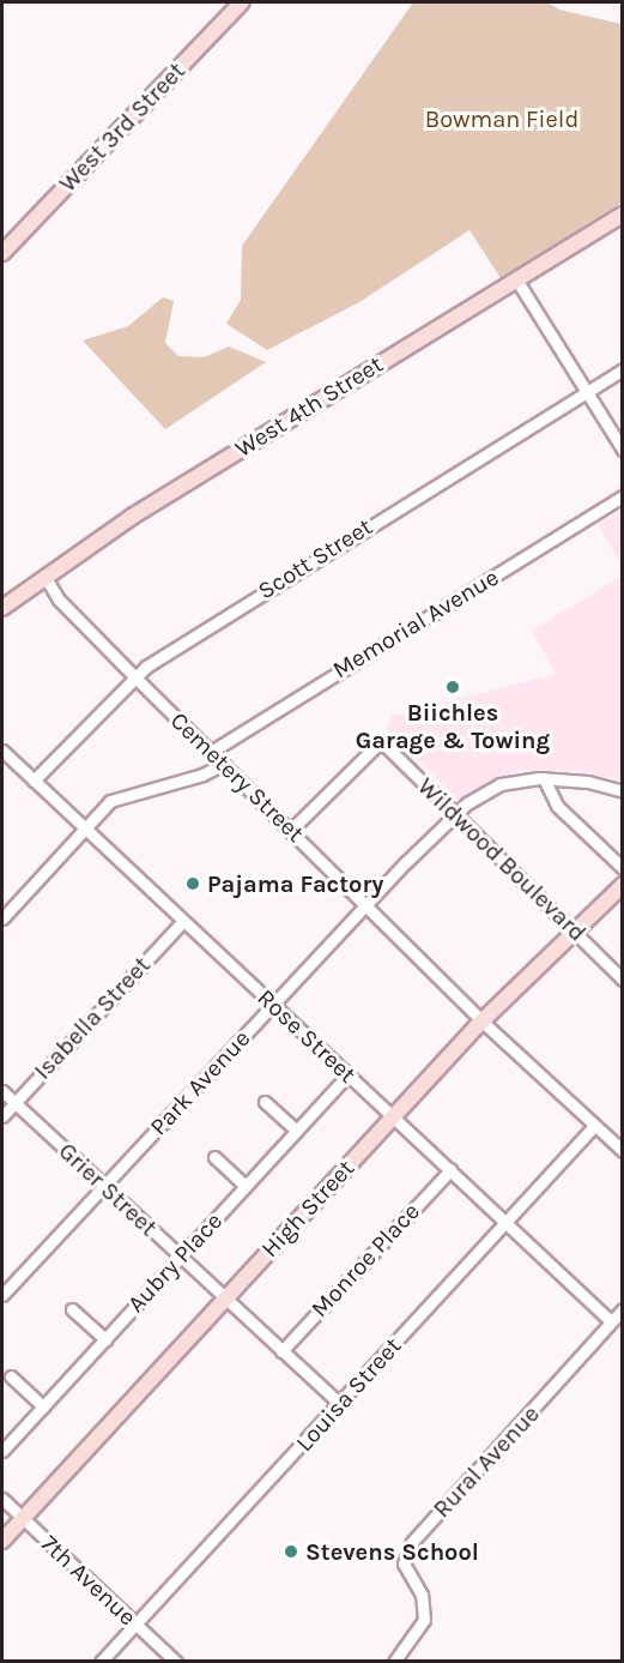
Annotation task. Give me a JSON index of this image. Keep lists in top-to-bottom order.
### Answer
{
  "streets": {
    "main road": ["West 3rd Street", "West 4th Street", "High Street"],
    "street": [
      "Scott Street",
      "Memorial Avenue",
      "Cemetery Street",
      "Wildwood Boulevard",
      "Isabella Street",
      "Rose Street",
      "Park Avenue",
      "Grier Street",
      "Monroe Place",
      "Aubry Place",
      "Louisa Street",
      "Rural Avenue",
      "7th Avenue"
    ]
  },
  "crossings": [
    ["West 4th Street", "Cemetery Street"],
    ["Scott Street", "Cemetery Street"],
    ["Scott Street", "Rose Street"],
    ["Memorial Avenue", "Cemetery Street"],
    ["Cemetery Street", "Wildwood Boulevard"],
    ["Cemetery Street", "Park Avenue"],
    ["Cemetery Street", "High Street"],
    ["Cemetery Street", "Louisa Street"],
    ["Wildwood Boulevard", "Park Avenue"],
    ["Wildwood Boulevard", "High Street"],
    ["Isabella Street", "Rose Street"],
    ["Isabella Street", "Grier Street"],
    ["Rose Street", "Park Avenue"],
    ["Rose Street", "High Street"],
    ["Rose Street", "Monroe Place"],
    ["Rose Street", "Aubry Place"],
    ["Rose Street", "Louisa Street"],
    ["Rose Street", "Rural Avenue"],
    ["Park Avenue", "Grier Street"],
    ["Grier Street", "High Street"],
    ["Grier Street", "Monroe Place"],
    ["Grier Street", "Aubry Place"],
    ["Grier Street", "Louisa Street"],
    ["High Street", "7th Avenue"],
    ["Louisa Street", "7th Avenue"]
  ],
  "parks": ["Bowman Field"],
  "places": ["Biichles Garage & Towing", "Pajama Factory", "Stevens School"]
}
